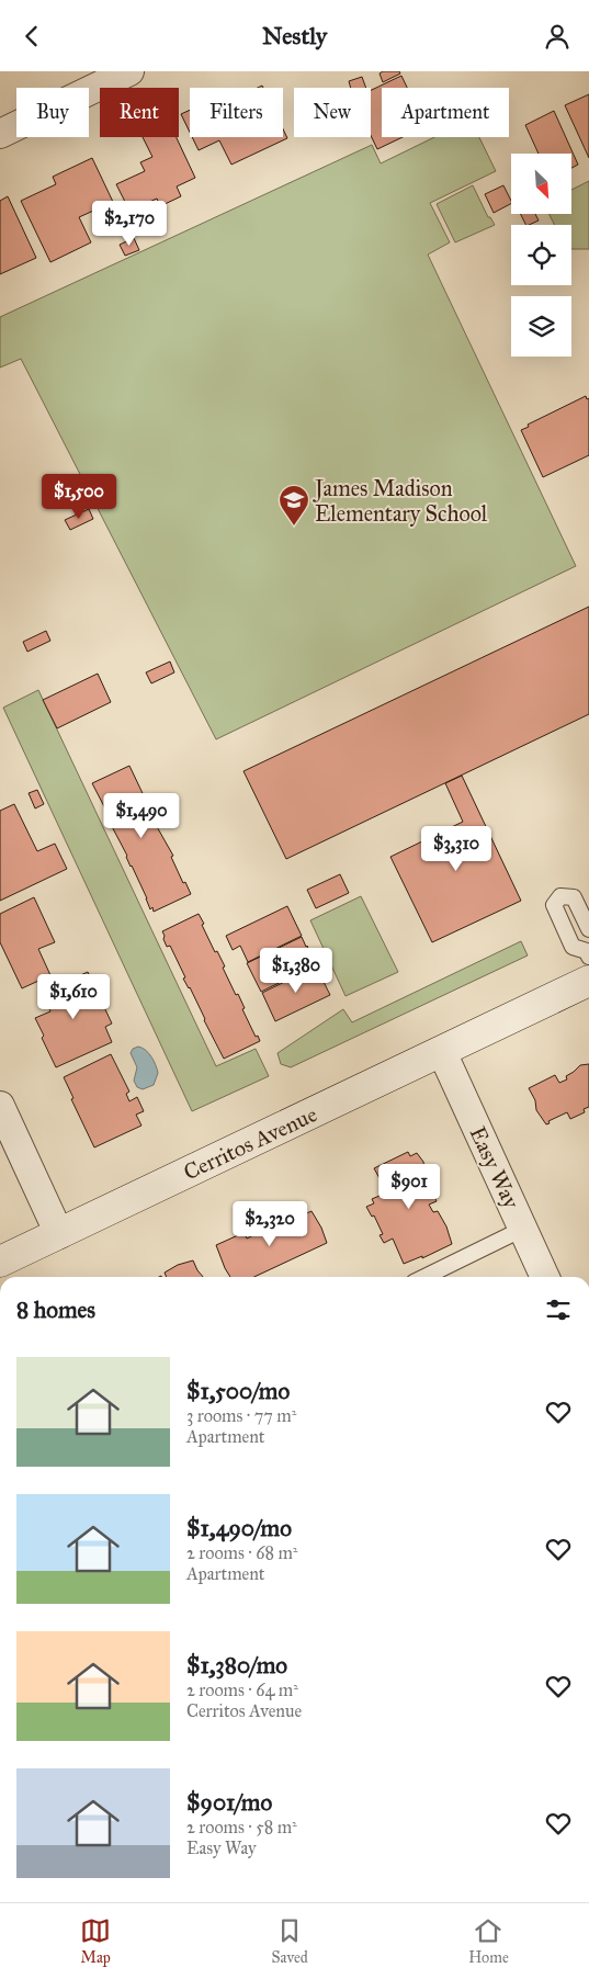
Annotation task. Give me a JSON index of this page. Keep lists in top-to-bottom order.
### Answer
{
  "streets": {
    "street": ["Cerritos Avenue", "Easy Way"]
  },
  "crossings": [
    ["Cerritos Avenue", "Easy Way"]
  ],
  "places": {
    "school or university": ["James Madison Elementary School"]
  },
  "north": "bottom right",
  "page": {
    "header": "Nestly",
    "chip": [
      "Buy",
      "Rent",
      "Filters",
      "New",
      "Apartment"
    ],
    "price": [
      "$2,170",
      "$1,500",
      "$1,490",
      "$3,310",
      "$1,380",
      "$1,610",
      "$901",
      "$2,320"
    ],
    "heading": "8 homes",
    "list": [
      {
        "name": "$1,500/mo",
        "note": "3 rooms · 77 m² · Apartment"
      },
      {
        "name": "$1,490/mo",
        "note": "2 rooms · 68 m² · Apartment"
      },
      {
        "name": "$1,380/mo",
        "note": "2 rooms · 64 m² · Cerritos Avenue"
      },
      {
        "name": "$901/mo",
        "note": "2 rooms · 58 m² · Easy Way"
      }
    ],
    "tabs": ["Map", "Saved", "Home"]
  }
}
